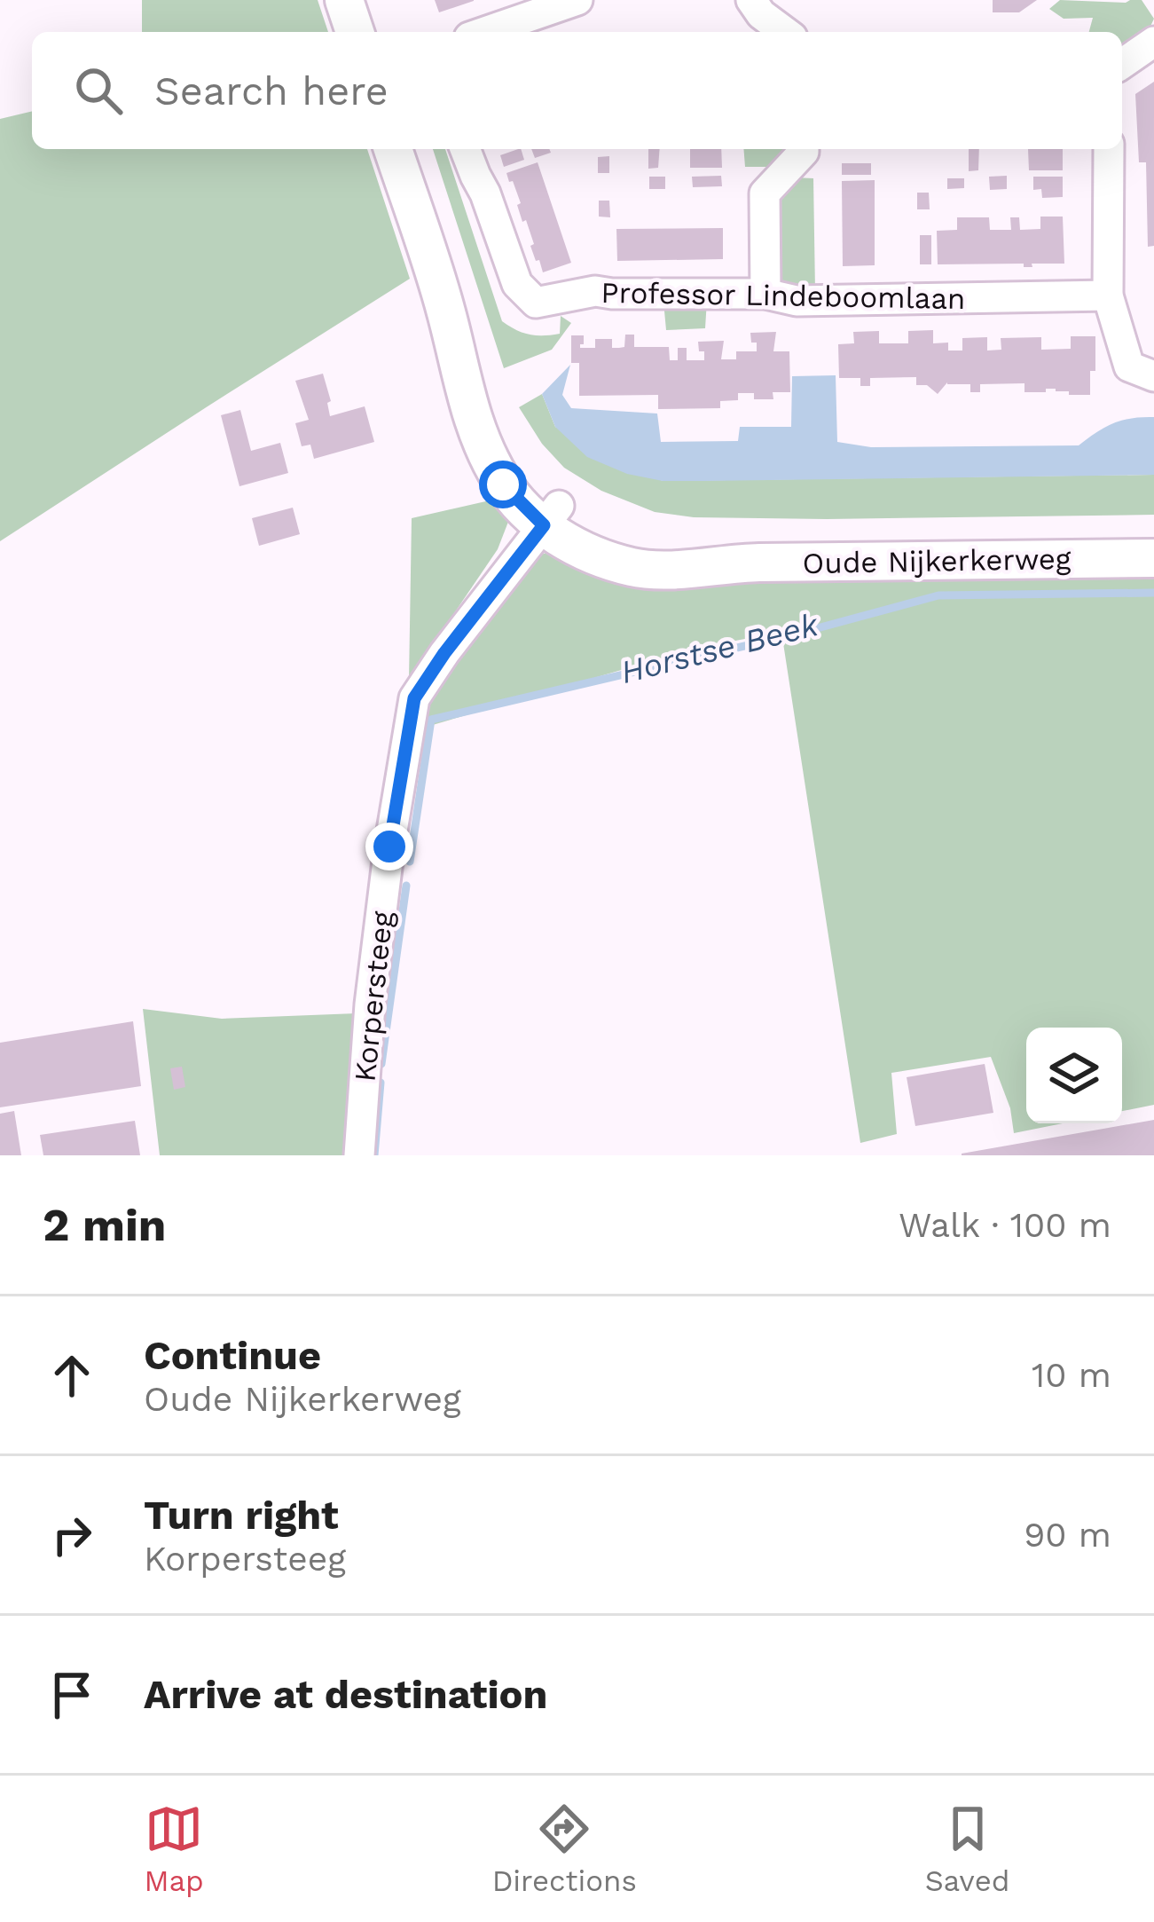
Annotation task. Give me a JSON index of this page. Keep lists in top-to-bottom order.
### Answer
{
  "streets": {
    "street": ["Professor Lindeboomlaan", "Oude Nijkerkerweg", "Korpersteeg"]
  },
  "crossings": [
    ["Oude Nijkerkerweg", "Korpersteeg"]
  ],
  "water": ["Horstse Beek"],
  "page": {
    "search": "Search here",
    "heading": ["2 min", "Walk · 100 m"],
    "list": [
      ["Continue", "Oude Nijkerkerweg", "10 m"],
      ["Turn right", "Korpersteeg", "90 m"],
      "Arrive at destination"
    ],
    "nav": ["Map", "Directions", "Saved"]
  }
}
